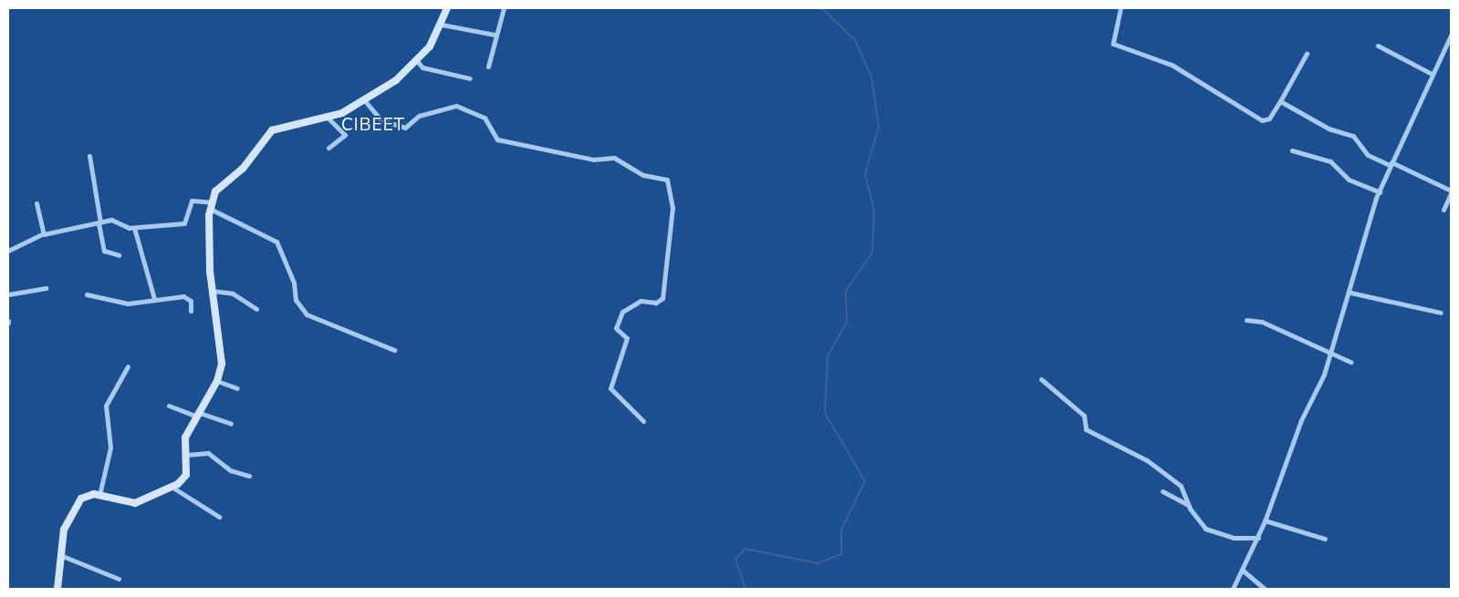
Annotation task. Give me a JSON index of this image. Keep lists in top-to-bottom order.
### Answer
{
  "districts": ["CIBEET"]
}
